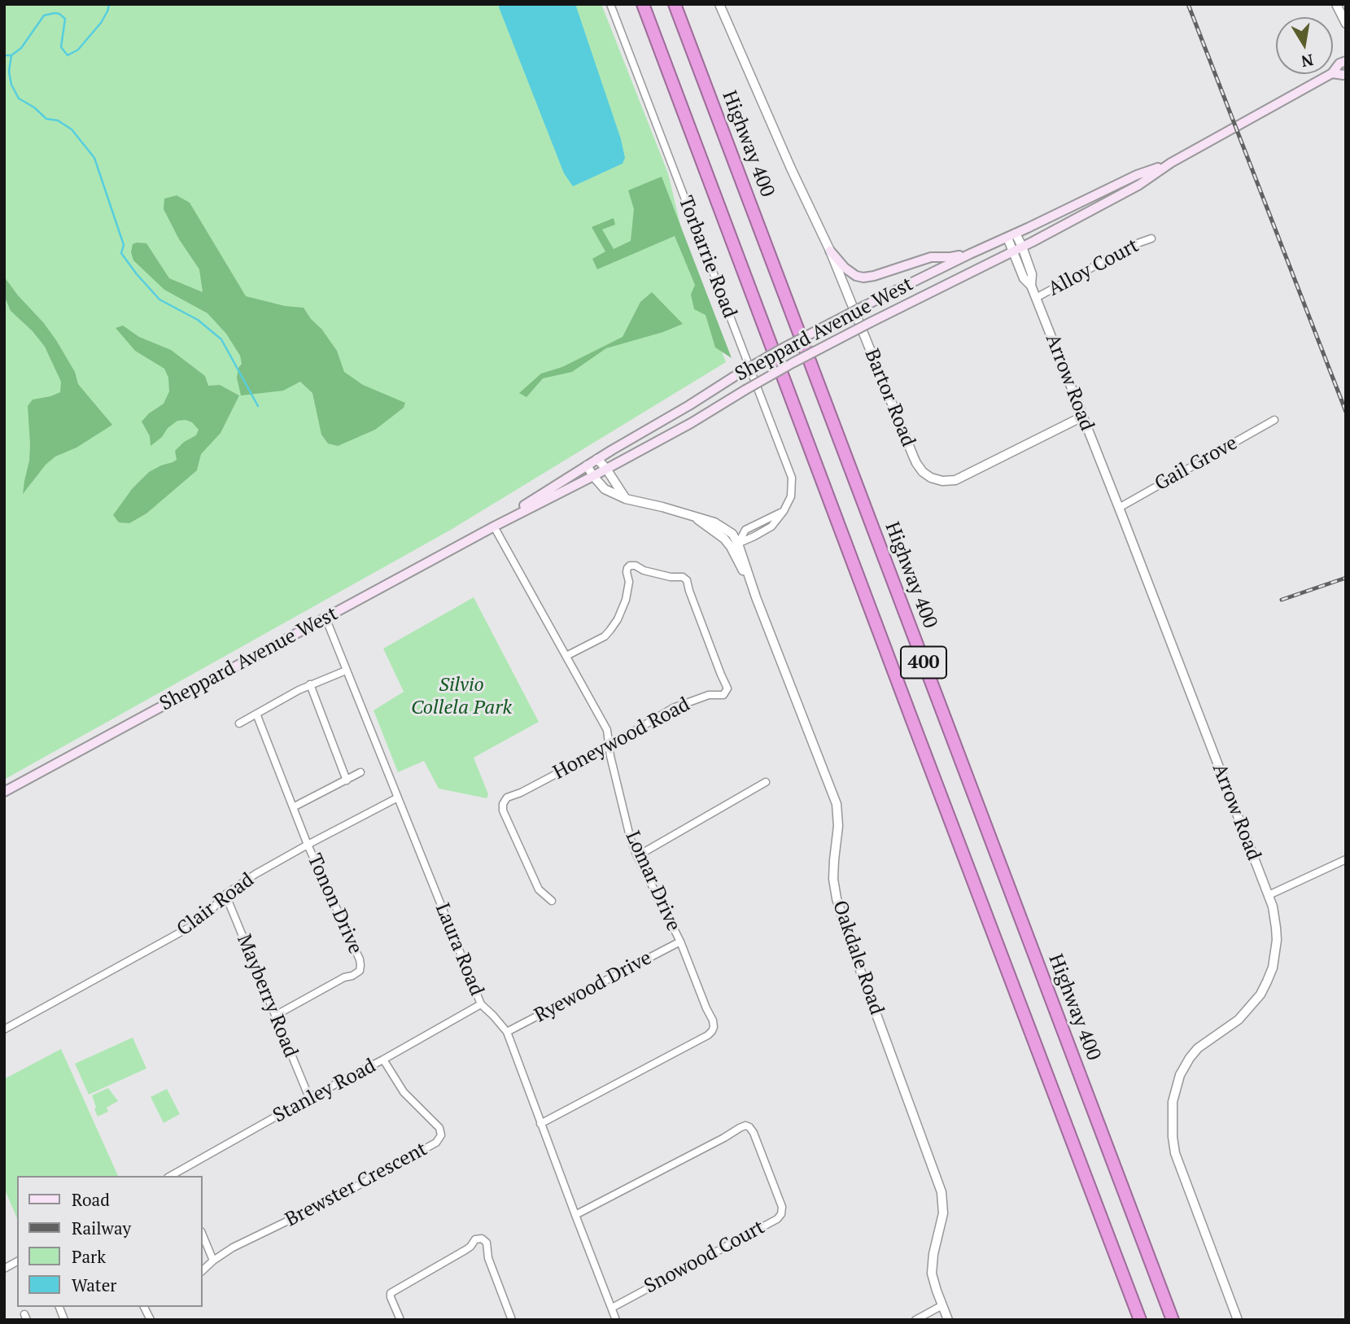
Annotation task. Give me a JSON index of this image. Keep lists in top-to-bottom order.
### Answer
{
  "streets": {
    "highway": ["Highway 400", "400"],
    "main road": ["Sheppard Avenue West"],
    "street": [
      "Torbarrie Road",
      "Alloy Court",
      "Arrow Road",
      "Bartor Road",
      "Gail Grove",
      "Honeywood Road",
      "Lomar Drive",
      "Tonon Drive",
      "Clair Road",
      "Laura Road",
      "Oakdale Road",
      "Ryewood Drive",
      "Mayberry Road",
      "Stanley Road",
      "Brewster Crescent",
      "Snowood Court"
    ]
  },
  "crossings": [
    ["Torbarrie Road", "Oakdale Road"],
    ["Alloy Court", "Arrow Road"],
    ["Sheppard Avenue West", "Arrow Road"],
    ["Sheppard Avenue West", "Lomar Drive"],
    ["Sheppard Avenue West", "Laura Road"],
    ["Arrow Road", "Bartor Road"],
    ["Arrow Road", "Gail Grove"],
    ["Honeywood Road", "Lomar Drive"],
    ["Lomar Drive", "Laura Road"],
    ["Lomar Drive", "Ryewood Drive"],
    ["Tonon Drive", "Clair Road"],
    ["Tonon Drive", "Mayberry Road"],
    ["Clair Road", "Laura Road"],
    ["Clair Road", "Mayberry Road"],
    ["Laura Road", "Ryewood Drive"],
    ["Laura Road", "Stanley Road"],
    ["Laura Road", "Snowood Court"],
    ["Mayberry Road", "Stanley Road"],
    ["Stanley Road", "Brewster Crescent"]
  ],
  "parks": ["Silvio Collela Park"],
  "legend": [
    "Road",
    "Railway",
    "Park",
    "Water"
  ],
  "north": "bottom"
}
